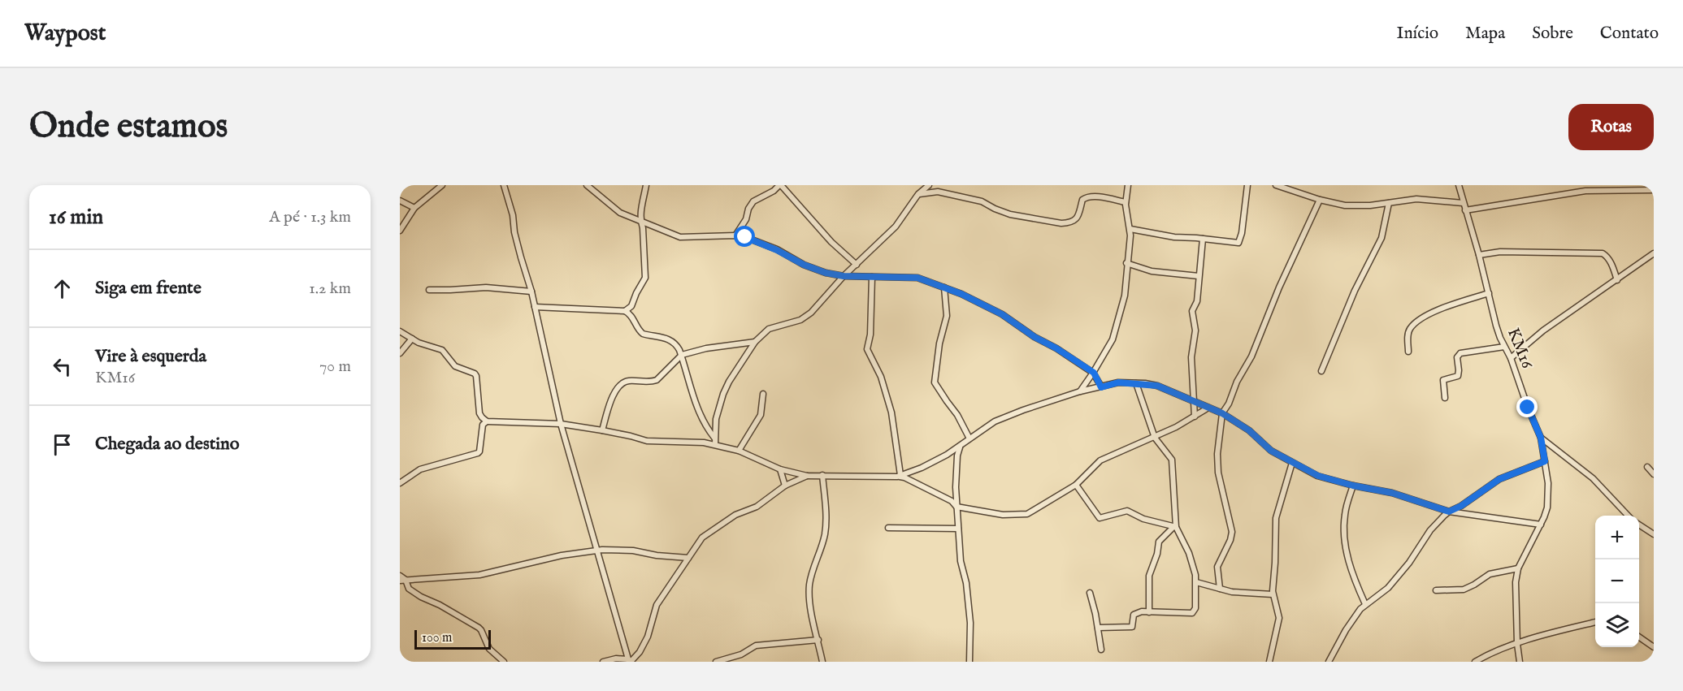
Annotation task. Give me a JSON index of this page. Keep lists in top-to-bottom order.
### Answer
{
  "streets": {
    "street": ["KM16"]
  },
  "scale_bar": "100 m",
  "page": {
    "header": "Waypost",
    "nav": [
      "Início",
      "Mapa",
      "Sobre",
      "Contato"
    ],
    "buttons": "Rotas",
    "title": "Onde estamos",
    "heading": ["16 min", "A pé · 1.3 km"],
    "list": [
      ["Siga em frente", "1.2 km"],
      ["Vire à esquerda", "KM16", "70 m"],
      "Chegada ao destino"
    ],
    "map_buttons": ["+", "−"],
    "scale": "100 m"
  }
}
